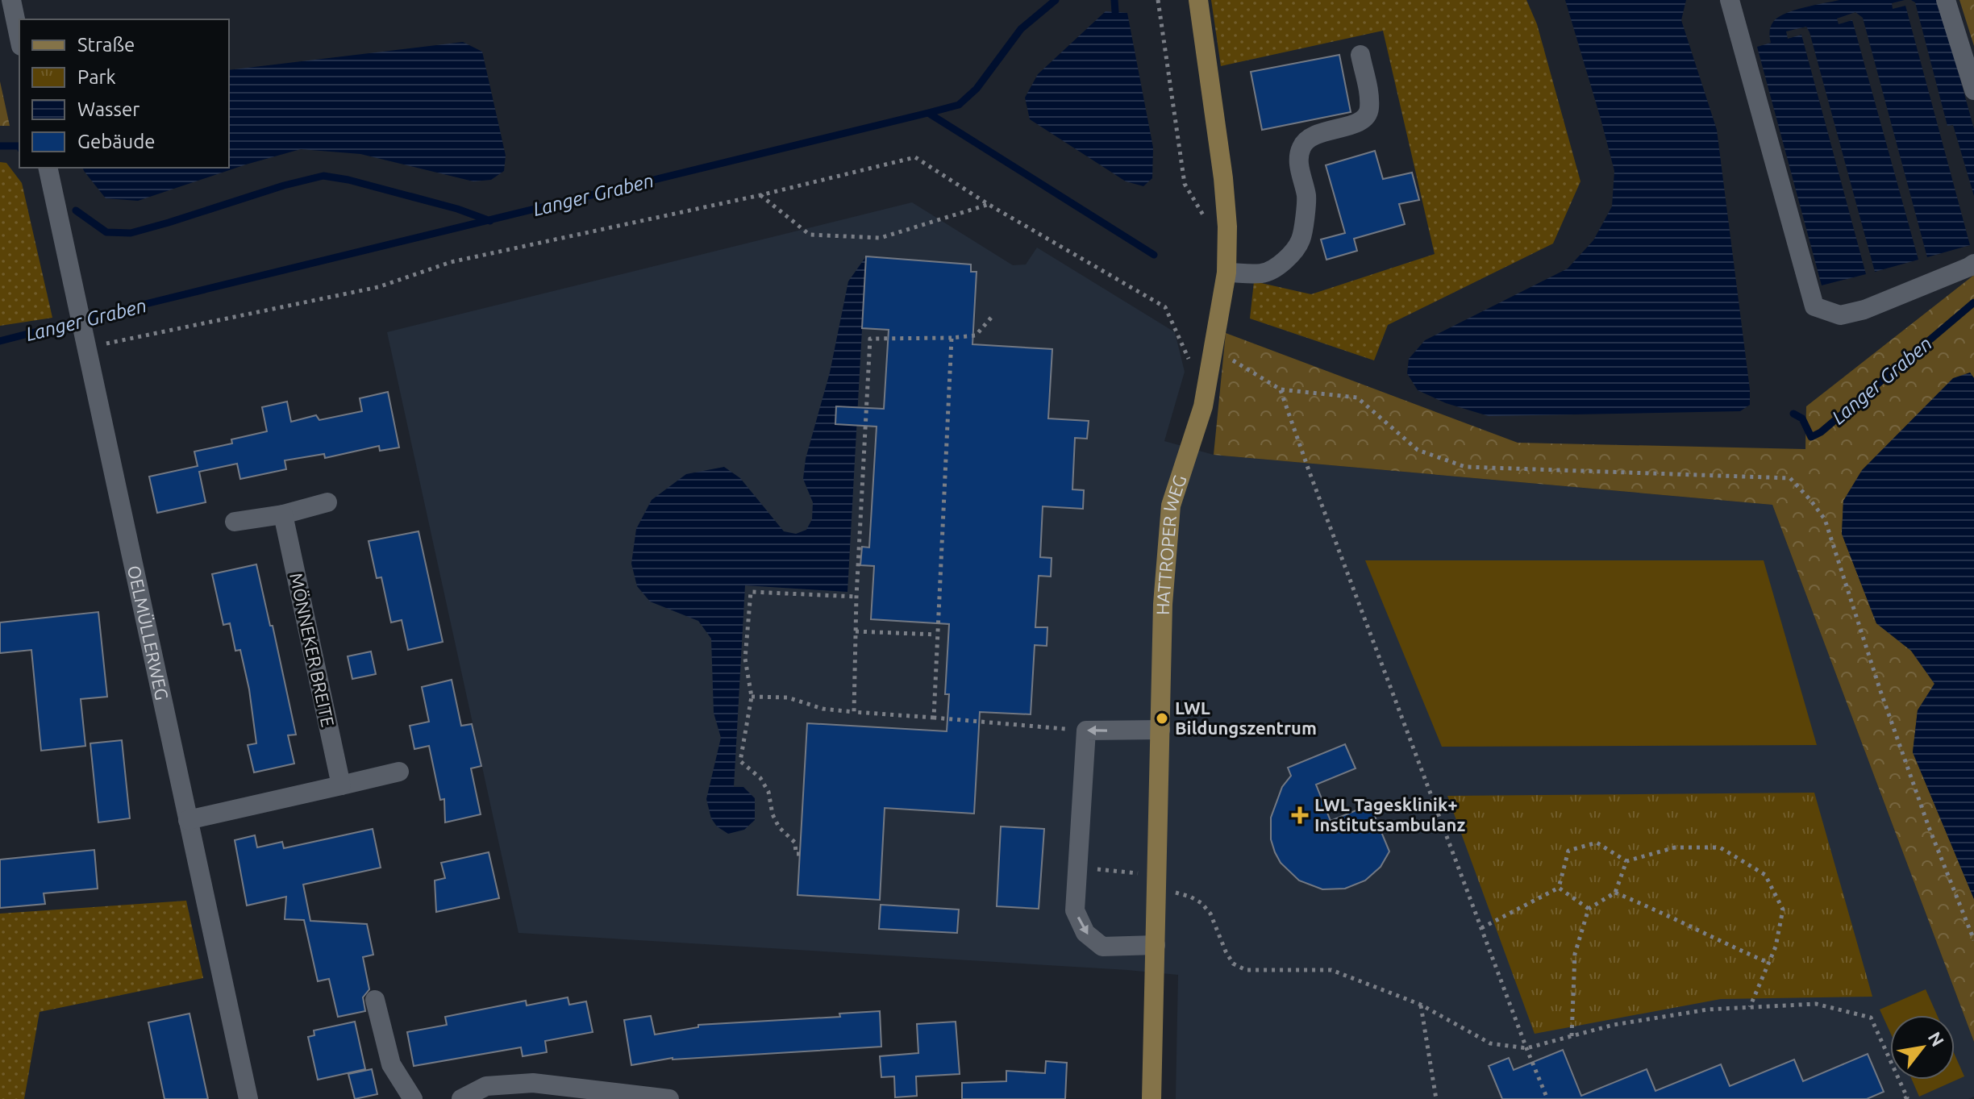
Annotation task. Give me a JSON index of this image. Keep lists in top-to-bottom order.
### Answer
{
  "streets": {
    "main road": ["HATTROPER WEG"],
    "street": ["OELMÜLLERWEG", "MÖNNEKER BREITE"]
  },
  "water": ["Langer Graben"],
  "places": {
    "other": ["LWL Bildungszentrum"],
    "health": ["LWL Tagesklinik+ Institutsambulanz"]
  },
  "legend": [
    "Straße",
    "Park",
    "Wasser",
    "Gebäude"
  ],
  "north": "top right"
}
